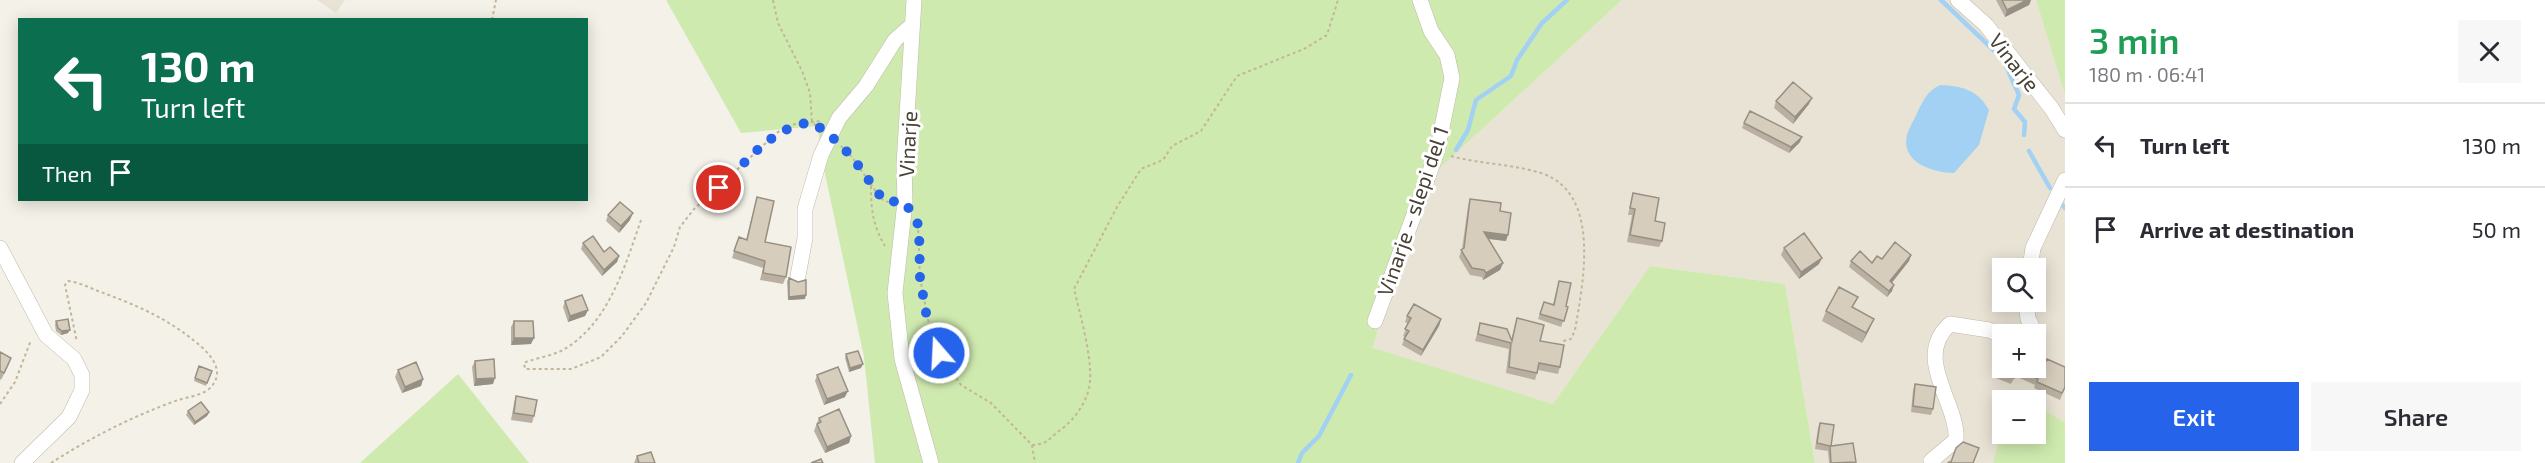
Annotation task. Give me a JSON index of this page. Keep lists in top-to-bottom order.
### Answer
{
  "streets": {
    "street": ["Vinarje", "Vinarje - slepi del 1"]
  },
  "page": {
    "heading": ["3 min", "180 m · 06:41"],
    "turn": ["130 m", "Turn left"],
    "list": [
      {
        "name": "Turn left",
        "value": "130 m"
      },
      {
        "name": "Arrive at destination",
        "value": "50 m"
      }
    ],
    "then": "Then",
    "map_buttons": ["+", "−"],
    "buttons": ["Exit", "Share"]
  }
}
